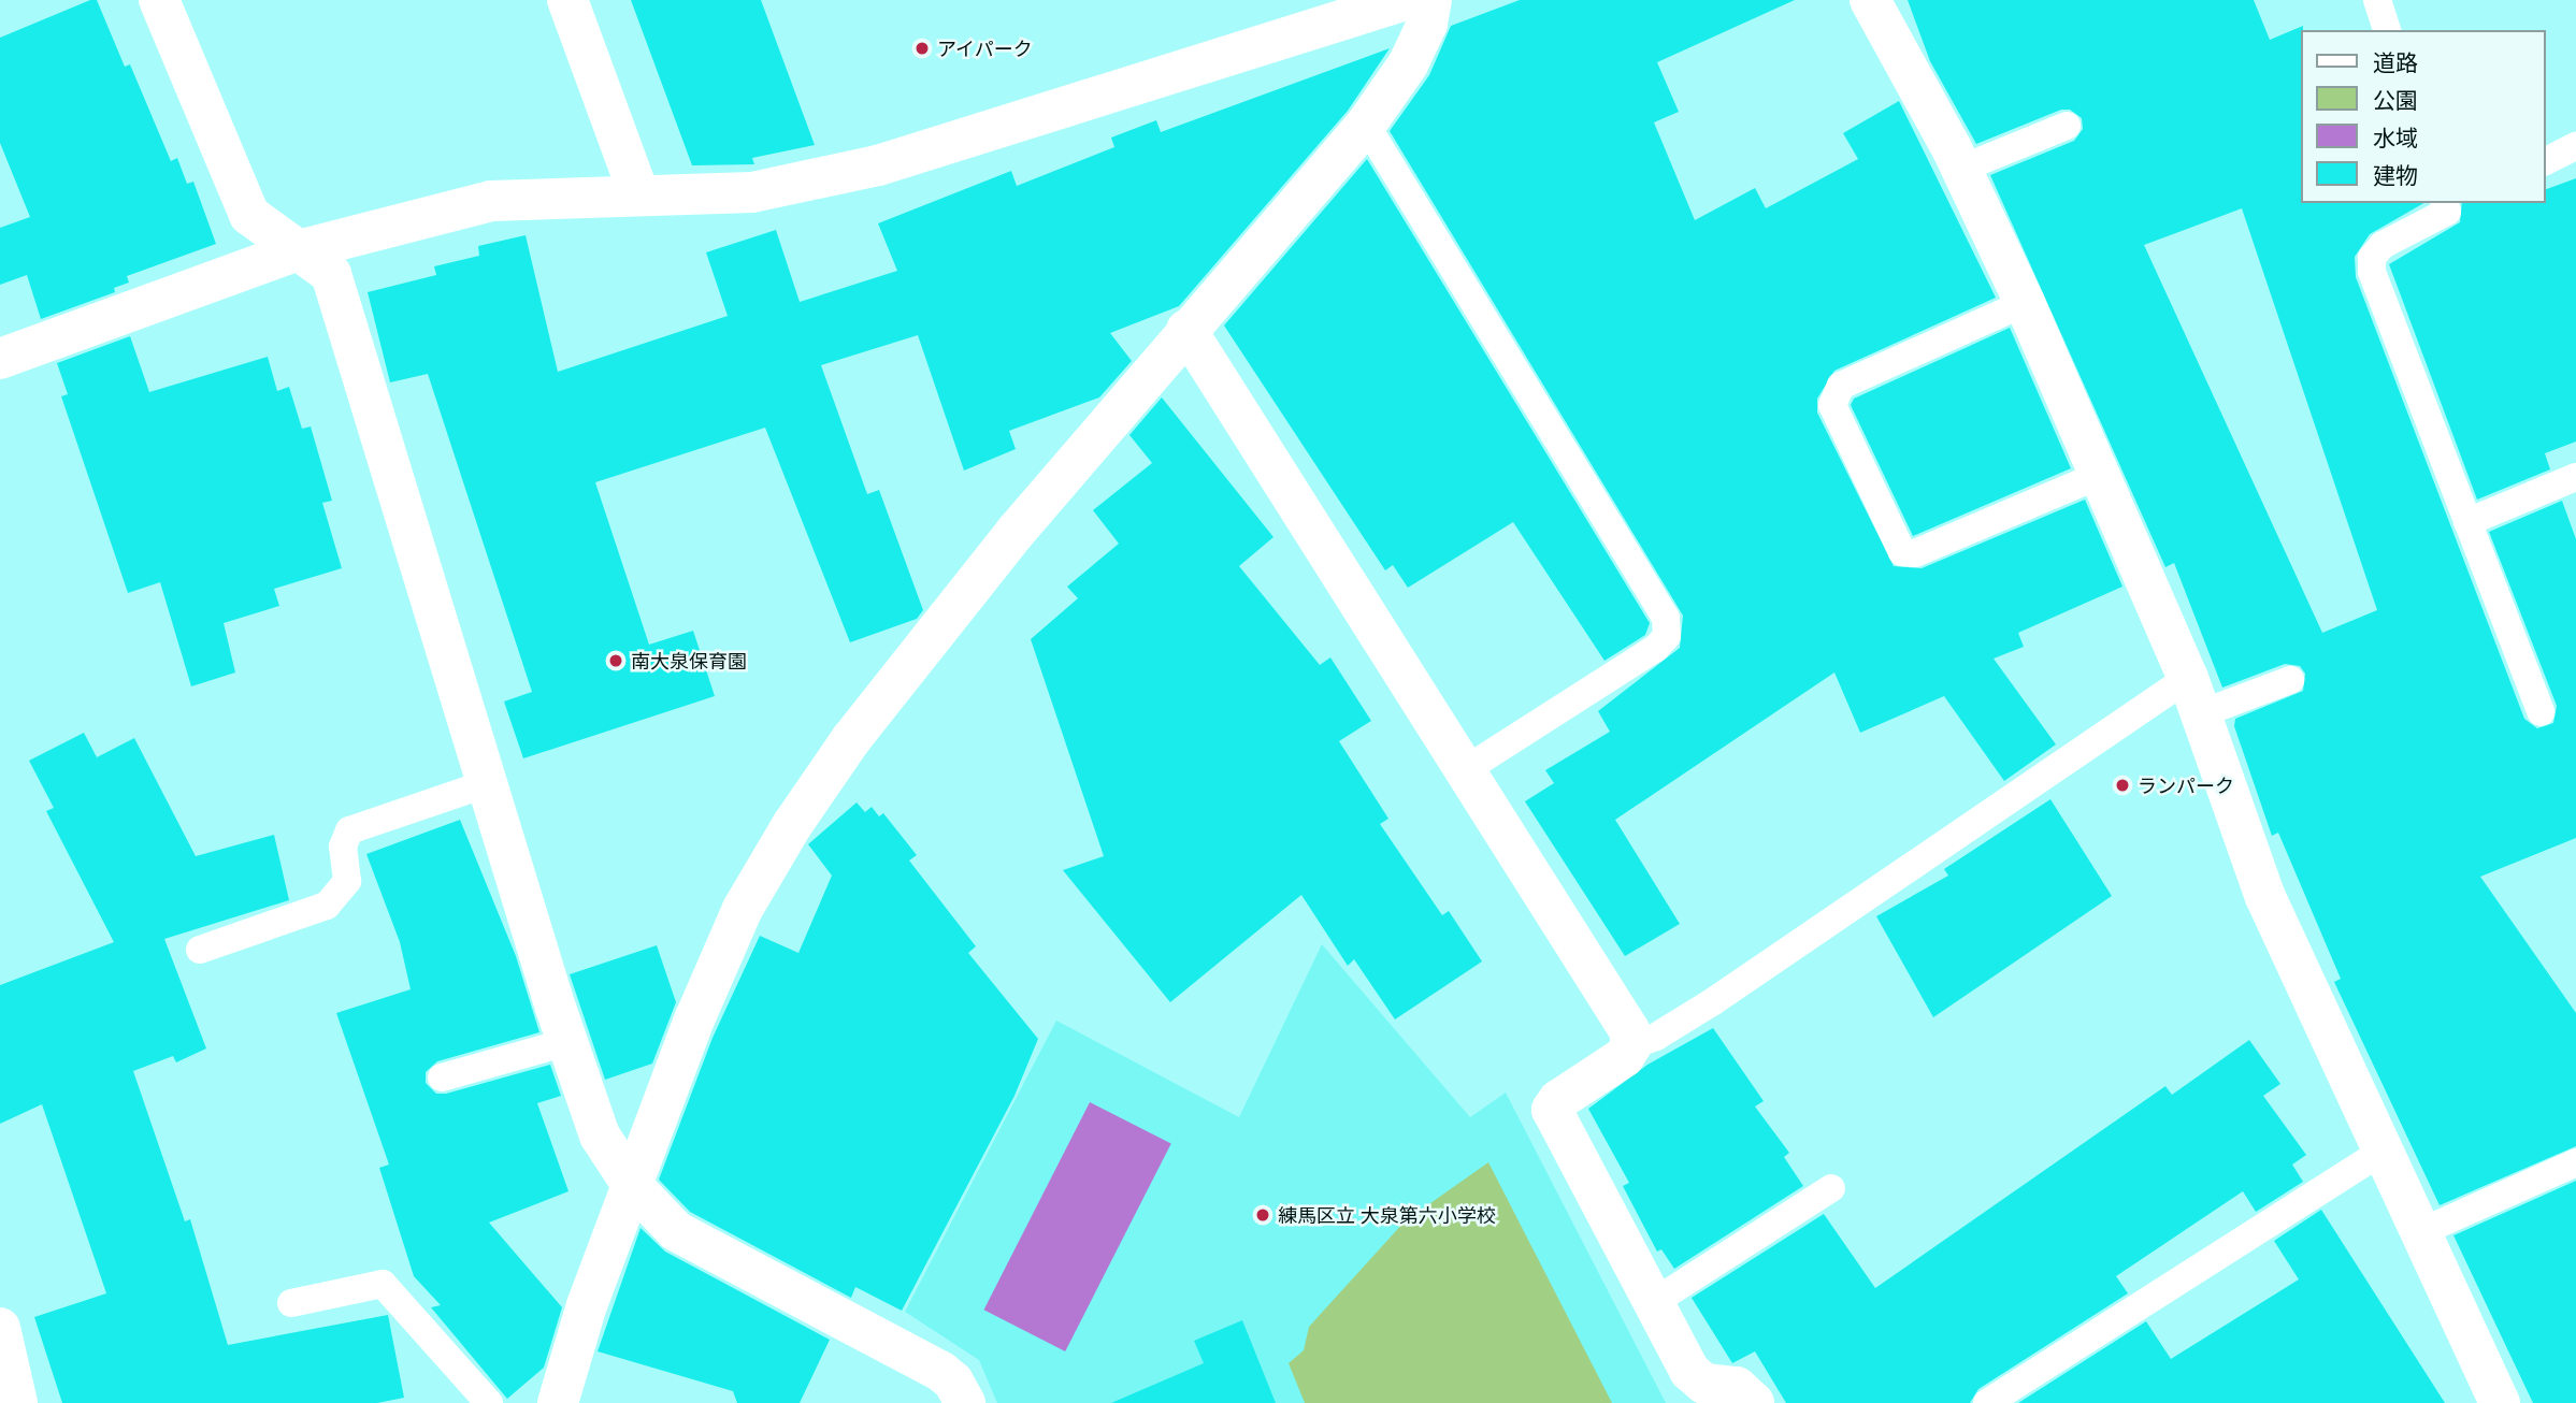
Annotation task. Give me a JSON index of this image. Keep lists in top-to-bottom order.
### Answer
{
  "places": [
    "アイパーク",
    "南大泉保育園",
    "ランパーク",
    "練馬区立 大泉第六小学校"
  ],
  "legend": [
    "道路",
    "公園",
    "水域",
    "建物"
  ]
}
